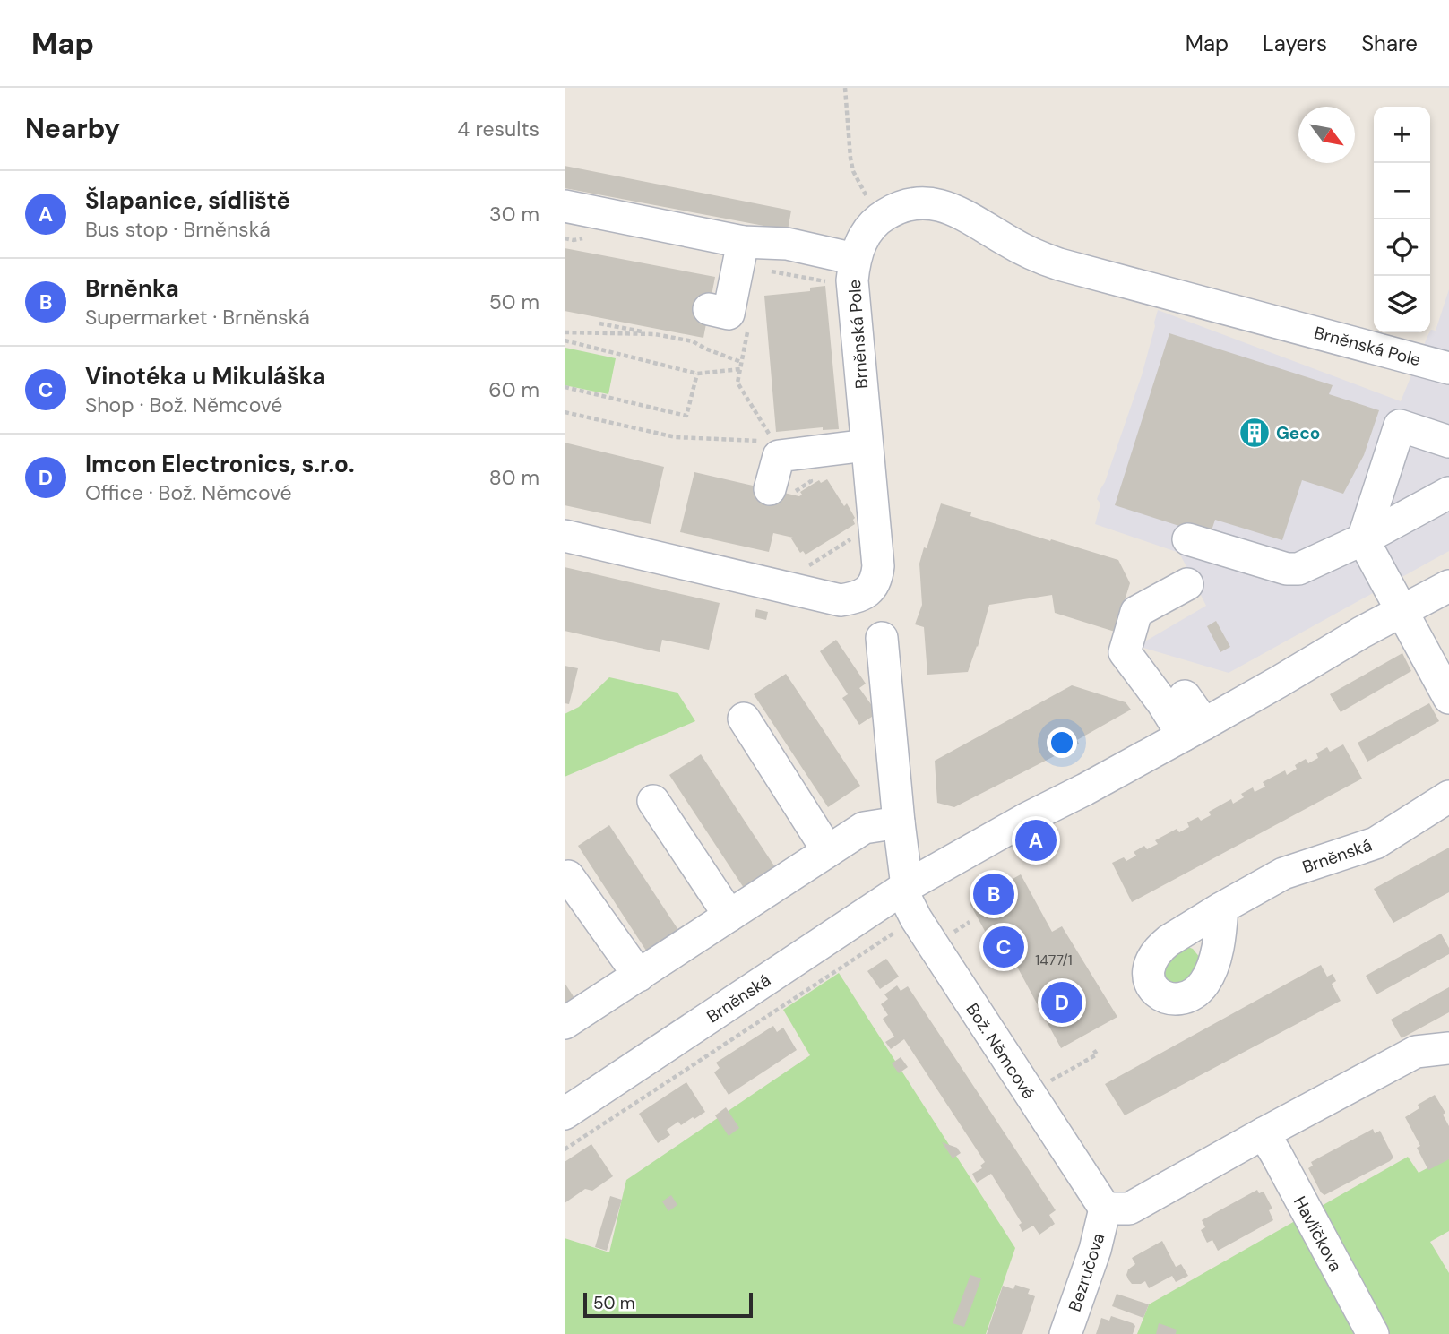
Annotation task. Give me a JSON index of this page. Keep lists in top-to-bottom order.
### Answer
{
  "streets": {
    "street": [
      "Brněnská Pole",
      "Brněnská",
      "Bož. Němcové",
      "Havlíčkova",
      "Bezručova"
    ]
  },
  "crossings": [
    ["Brněnská", "Bož. Němcové"],
    ["Bož. Němcové", "Bezručova"]
  ],
  "places": {
    "building": ["Geco"]
  },
  "house_numbers": ["1477/1"],
  "scale_bar": "50 m",
  "north": "bottom right",
  "page": {
    "header": "Map",
    "nav": ["Map", "Layers", "Share"],
    "heading": ["Nearby", "4 results"],
    "map_buttons": ["+", "−"],
    "list": [
      {
        "mark": "A",
        "name": "Šlapanice, sídliště",
        "note": "Bus stop · Brněnská",
        "value": "30 m"
      },
      {
        "mark": "B",
        "name": "Brněnka",
        "note": "Supermarket · Brněnská",
        "value": "50 m"
      },
      {
        "mark": "C",
        "name": "Vinotéka u Mikuláška",
        "note": "Shop · Bož. Němcové",
        "value": "60 m"
      },
      {
        "mark": "D",
        "name": "Imcon Electronics, s.r.o.",
        "note": "Office · Bož. Němcové",
        "value": "80 m"
      }
    ],
    "pins": [
      "A",
      "B",
      "C",
      "D"
    ],
    "scale": "50 m"
  }
}
